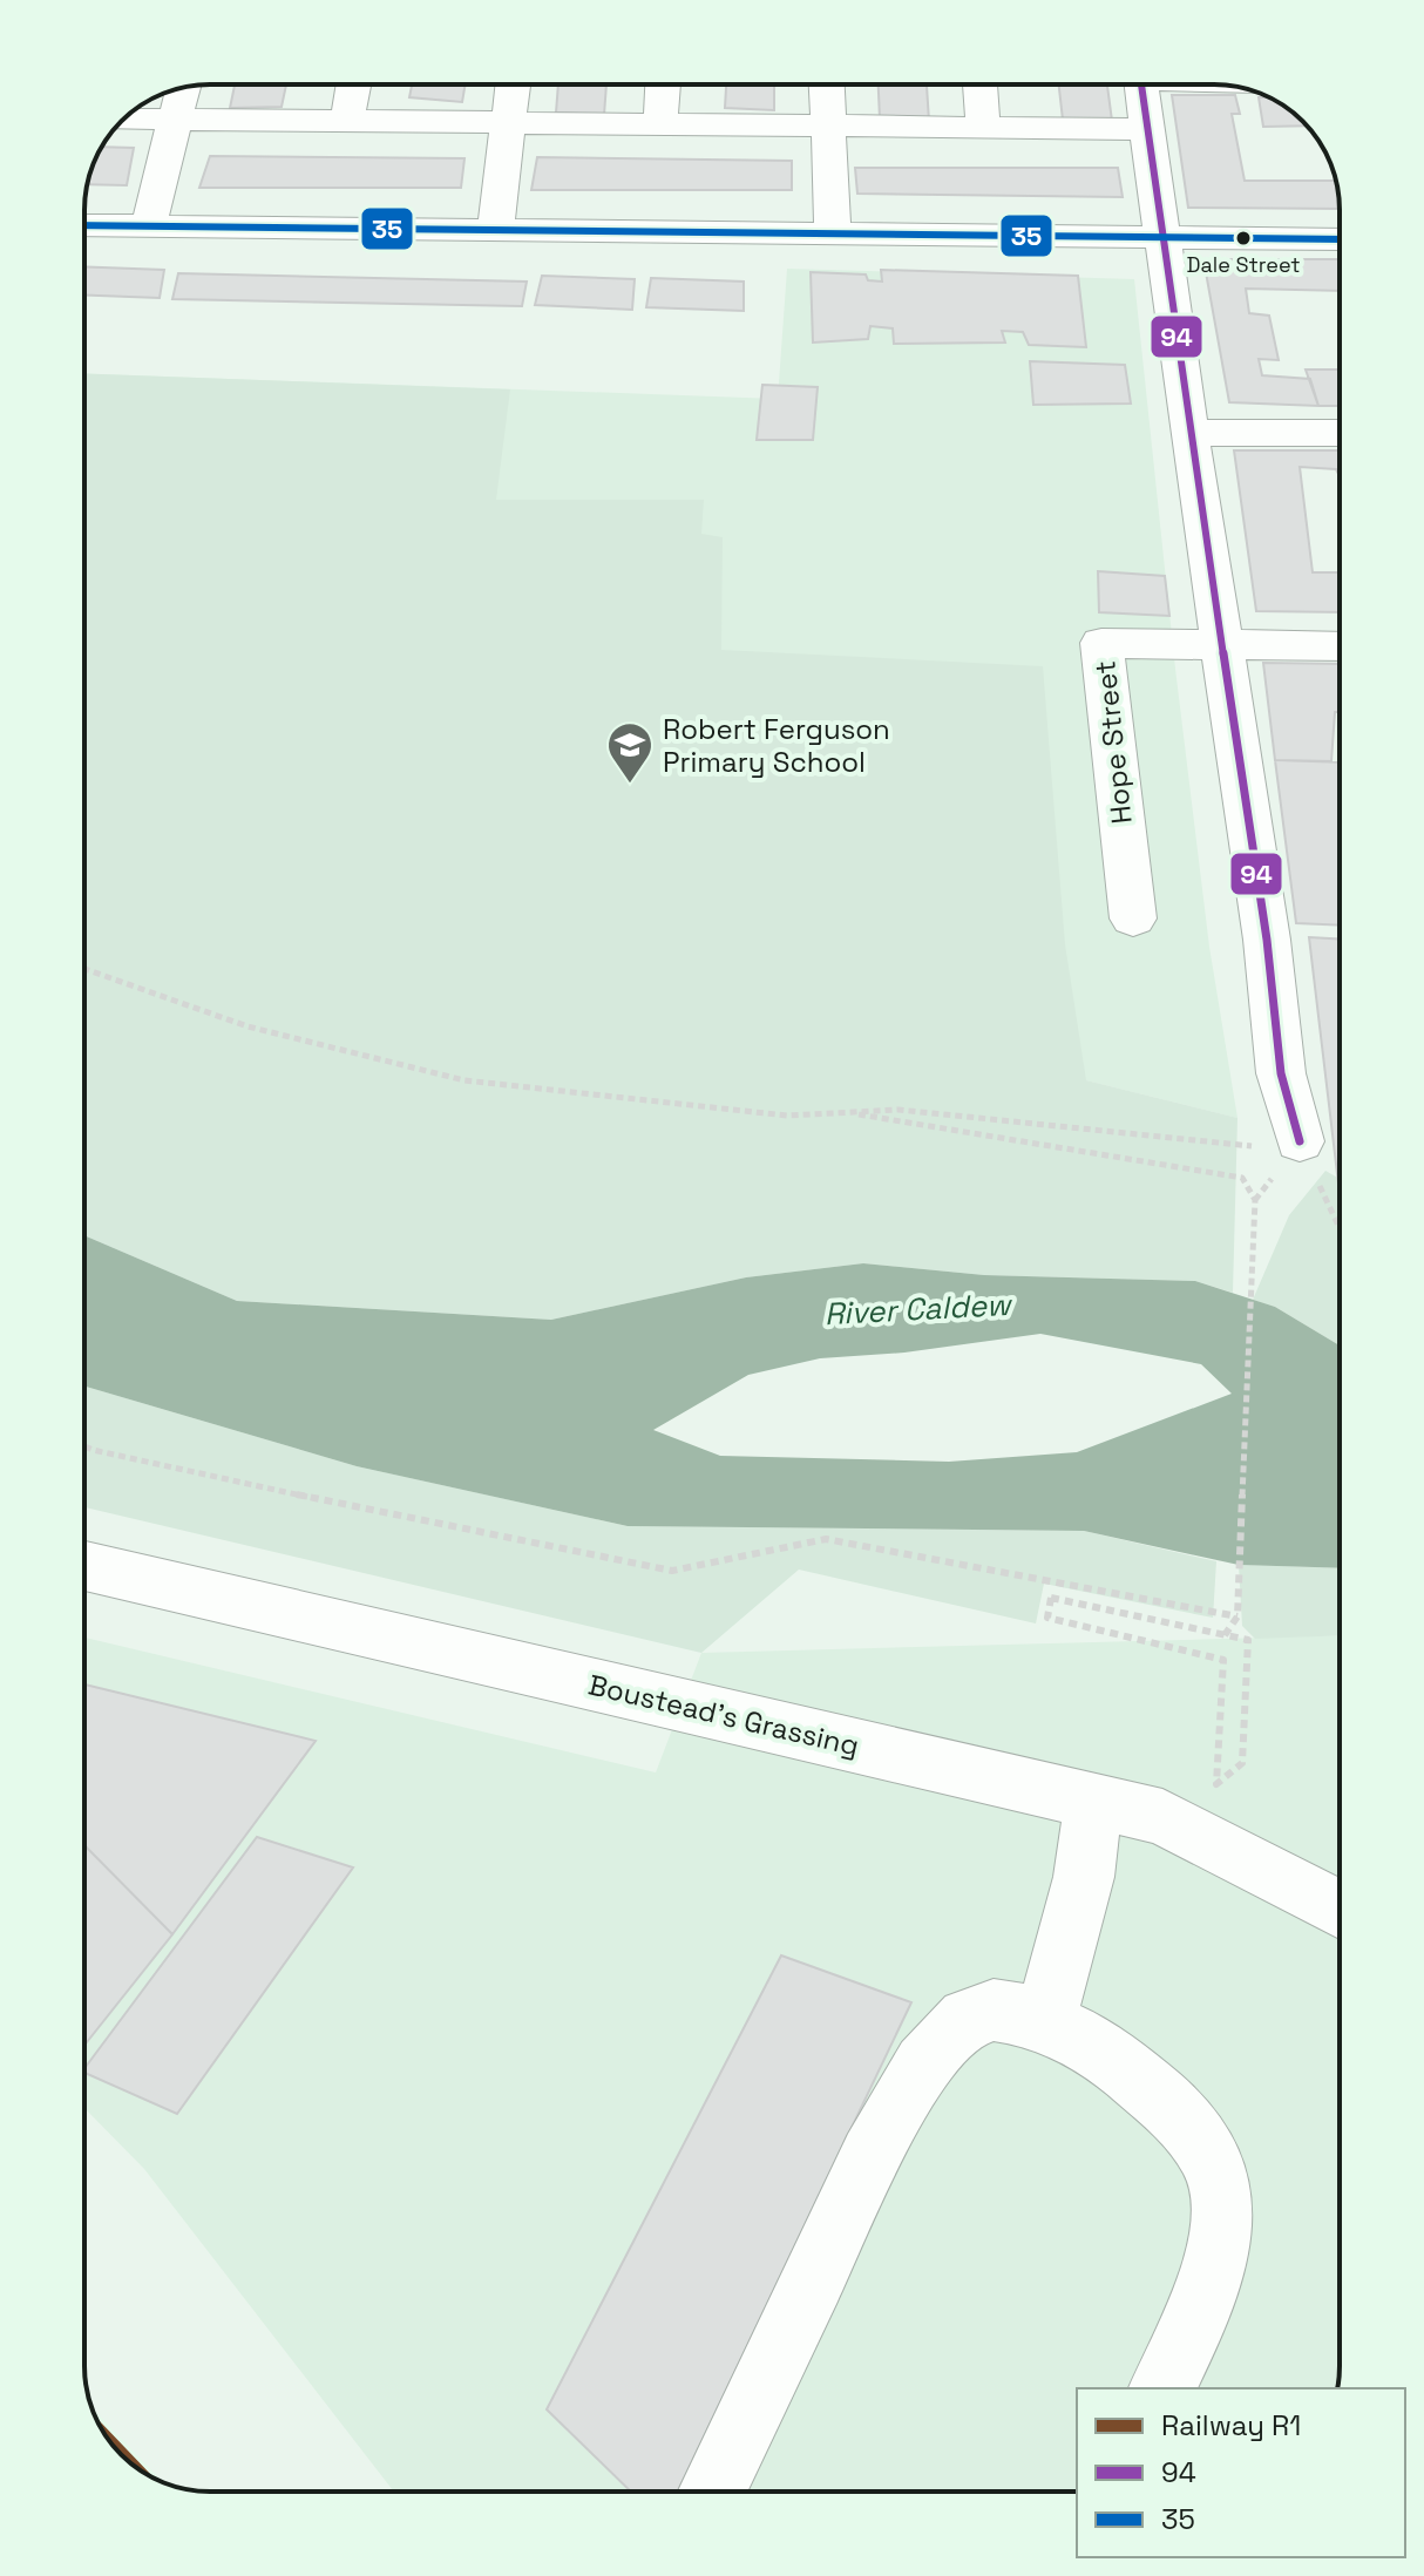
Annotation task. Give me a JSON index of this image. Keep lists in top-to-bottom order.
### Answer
{
  "streets": {
    "street": ["Hope Street", "Boustead's Grassing"]
  },
  "water": ["River Caldew"],
  "places": {
    "other": ["Dale Street"],
    "school or university": ["Robert Ferguson Primary School"]
  },
  "lines": ["transit line 94", "transit line 35", "rail line R1"],
  "legend": ["Railway R1", "94", "35"]
}
